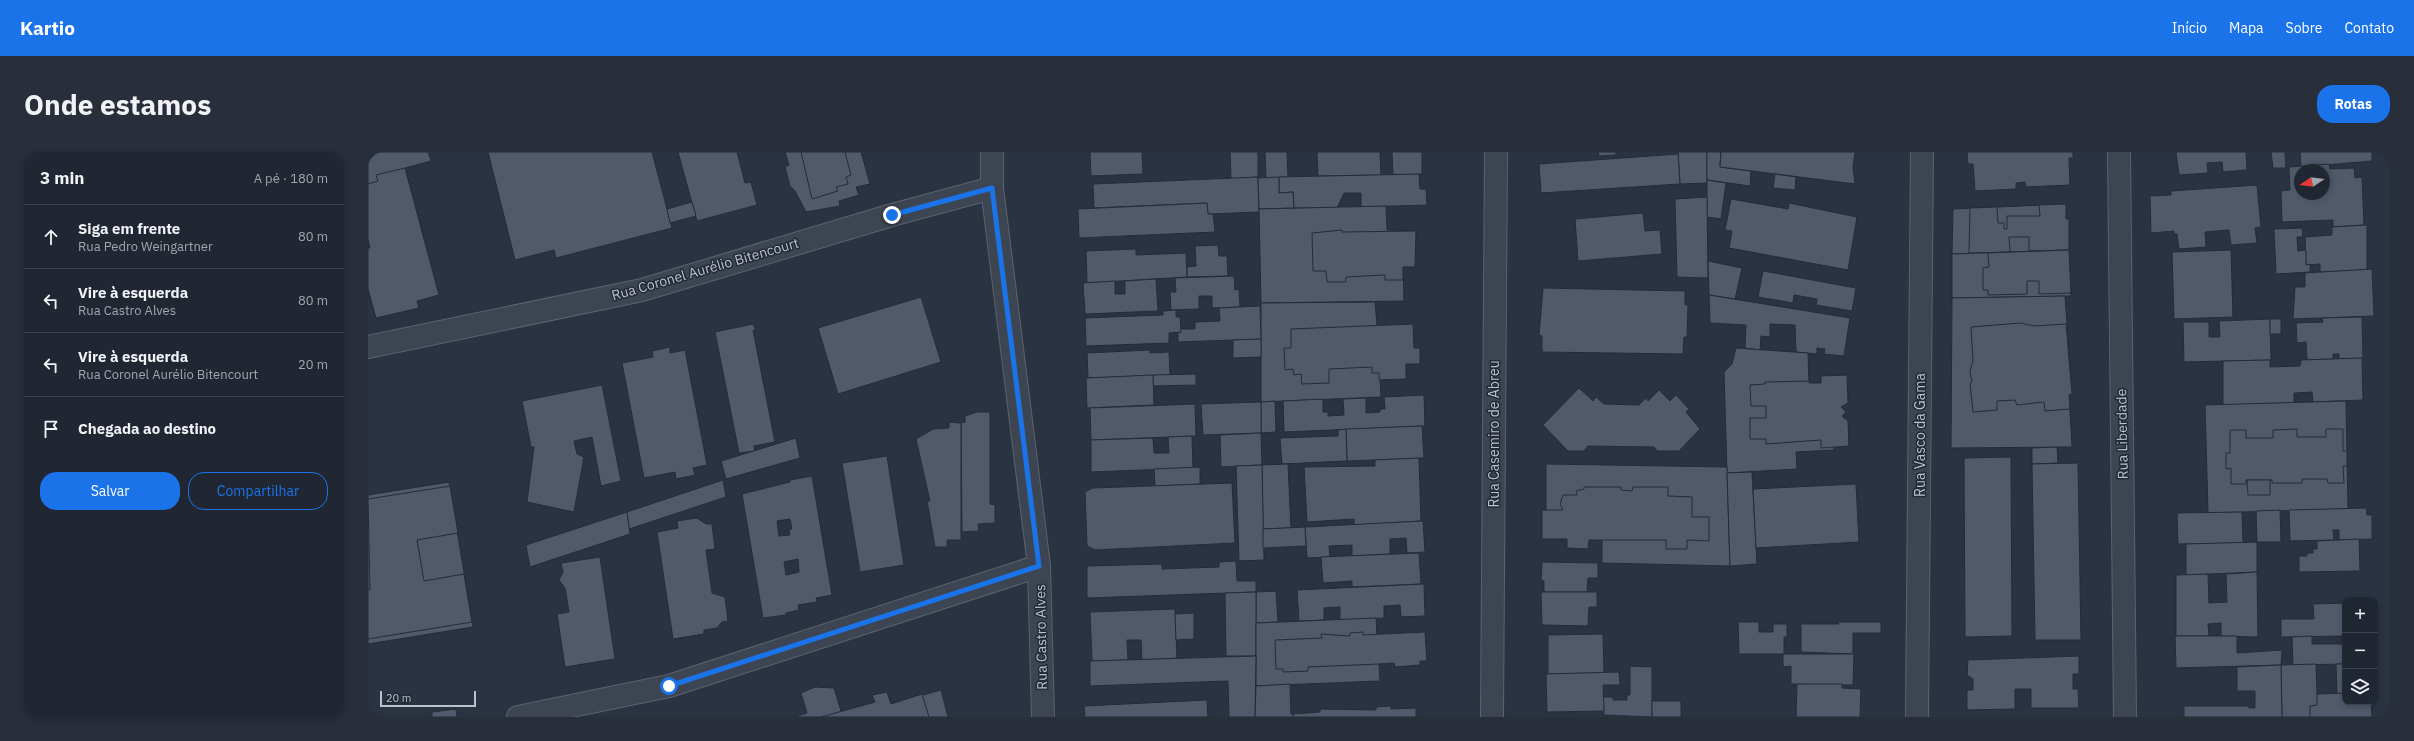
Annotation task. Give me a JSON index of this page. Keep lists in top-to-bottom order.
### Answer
{
  "streets": {
    "street": [
      "Rua Coronel Aurélio Bitencourt",
      "Rua Casemiro de Abreu",
      "Rua Liberdade",
      "Rua Vasco da Gama",
      "Rua Castro Alves"
    ]
  },
  "crossings": [
    ["Rua Coronel Aurélio Bitencourt", "Rua Castro Alves"]
  ],
  "scale_bar": "20 m",
  "north": "left",
  "page": {
    "header": "Kartio",
    "nav": [
      "Início",
      "Mapa",
      "Sobre",
      "Contato"
    ],
    "buttons": [
      "Rotas",
      ["Salvar", "Compartilhar"]
    ],
    "title": "Onde estamos",
    "heading": ["3 min", "A pé · 180 m"],
    "list": [
      ["Siga em frente", "Rua Pedro Weingartner", "80 m"],
      ["Vire à esquerda", "Rua Castro Alves", "80 m"],
      ["Vire à esquerda", "Rua Coronel Aurélio Bitencourt", "20 m"],
      "Chegada ao destino"
    ],
    "map_buttons": ["+", "−"],
    "scale": "20 m"
  }
}
